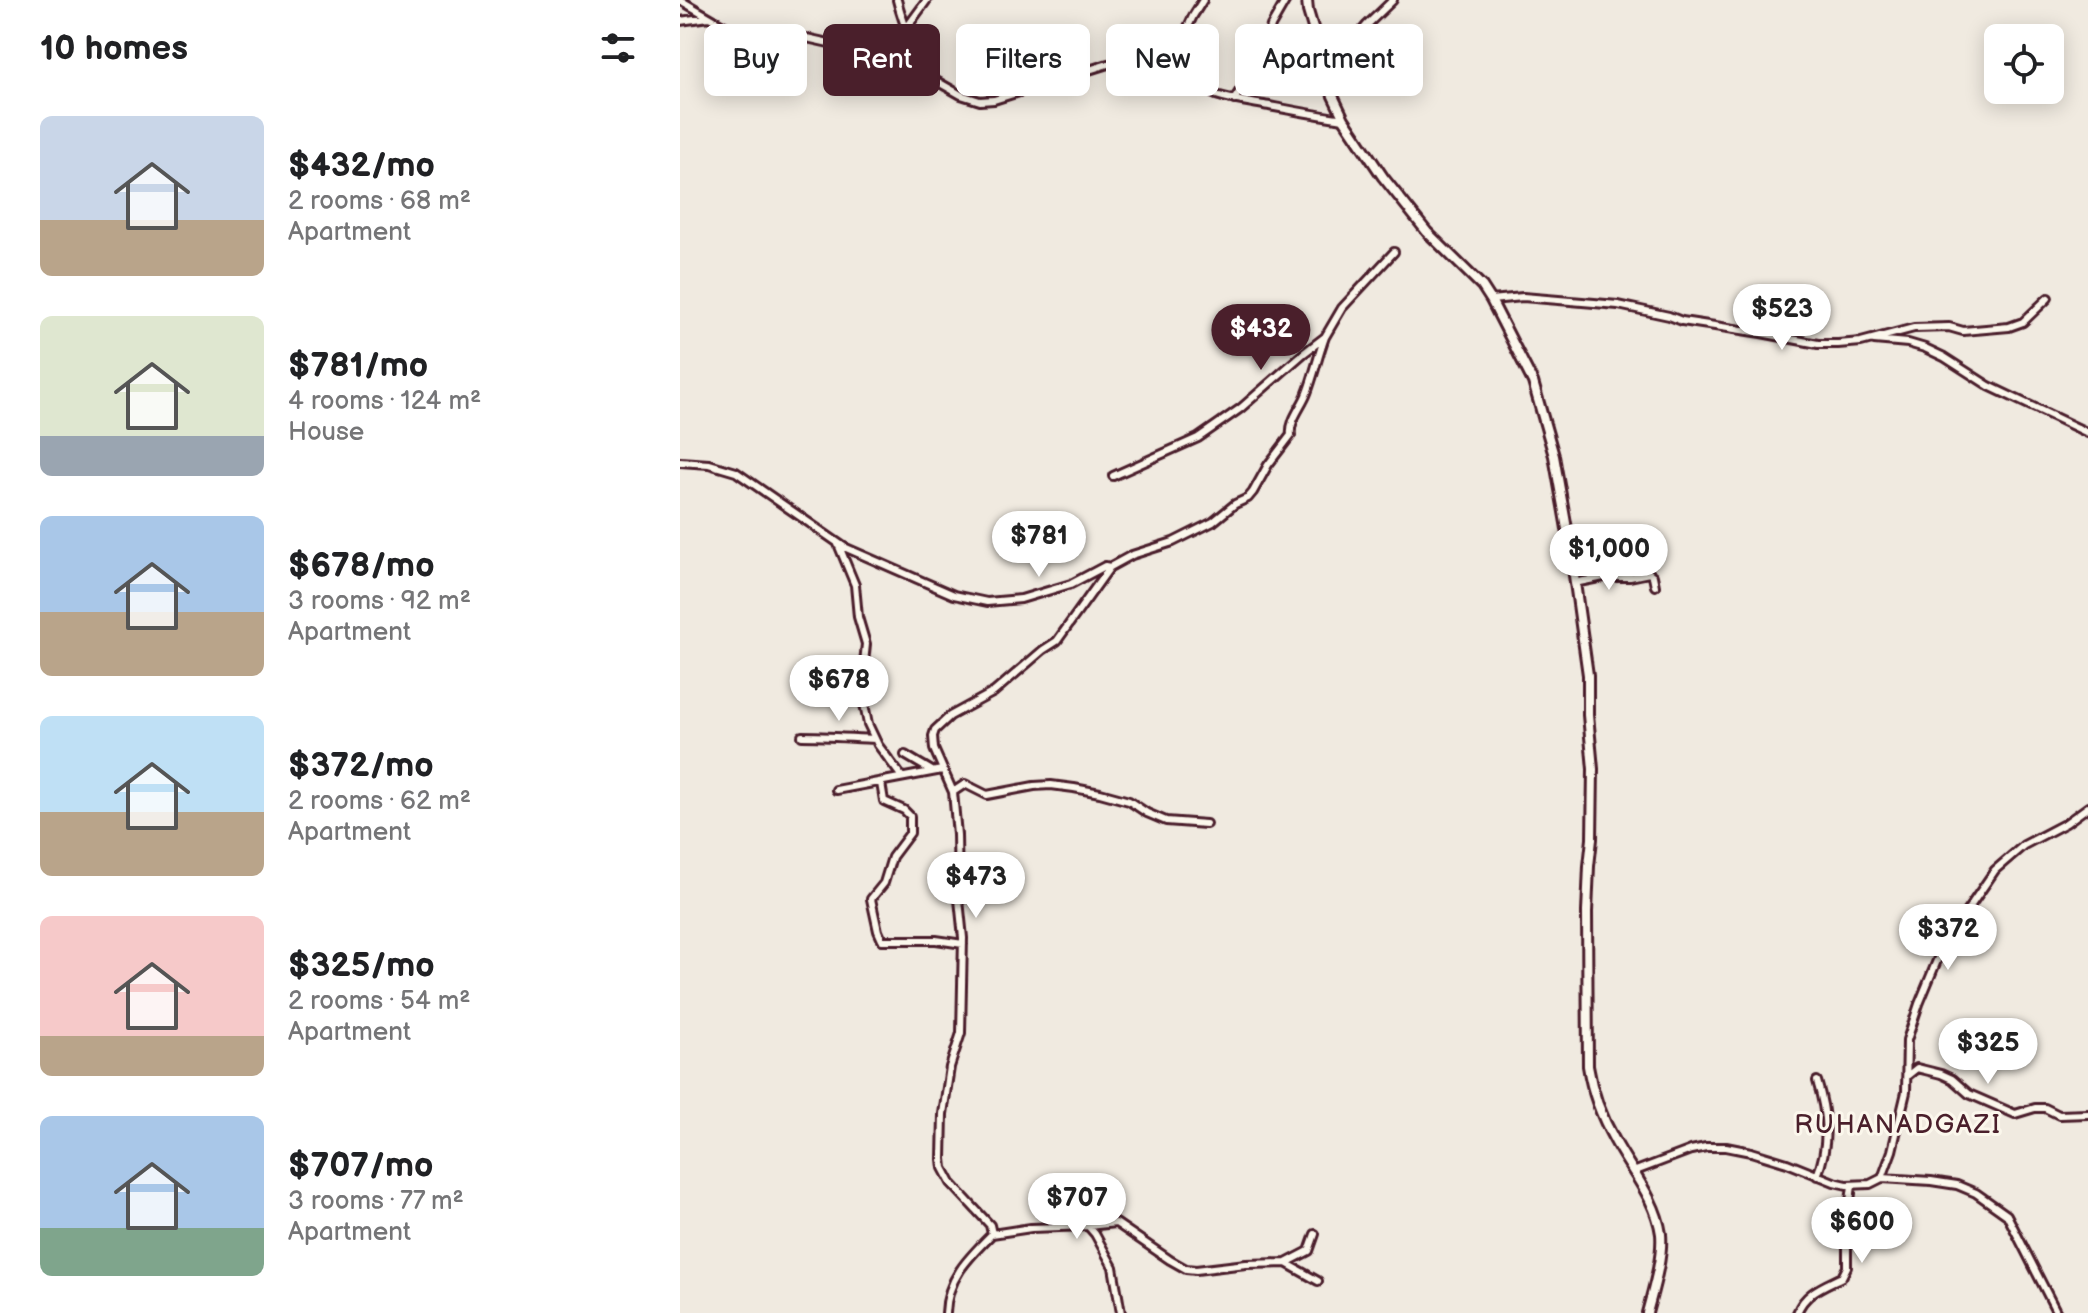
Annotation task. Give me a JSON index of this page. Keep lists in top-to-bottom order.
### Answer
{
  "districts": ["RUHANADGAZI"],
  "page": {
    "heading": "10 homes",
    "chip": [
      "Buy",
      "Rent",
      "Filters",
      "New",
      "Apartment"
    ],
    "list": [
      {
        "name": "$432/mo",
        "note": "2 rooms · 68 m² · Apartment"
      },
      {
        "name": "$781/mo",
        "note": "4 rooms · 124 m² · House"
      },
      {
        "name": "$678/mo",
        "note": "3 rooms · 92 m² · Apartment"
      },
      {
        "name": "$372/mo",
        "note": "2 rooms · 62 m² · Apartment"
      },
      {
        "name": "$325/mo",
        "note": "2 rooms · 54 m² · Apartment"
      },
      {
        "name": "$707/mo",
        "note": "3 rooms · 77 m² · Apartment"
      }
    ],
    "price": [
      "$523",
      "$432",
      "$781",
      "$1,000",
      "$678",
      "$473",
      "$372",
      "$325",
      "$707",
      "$600"
    ]
  }
}
